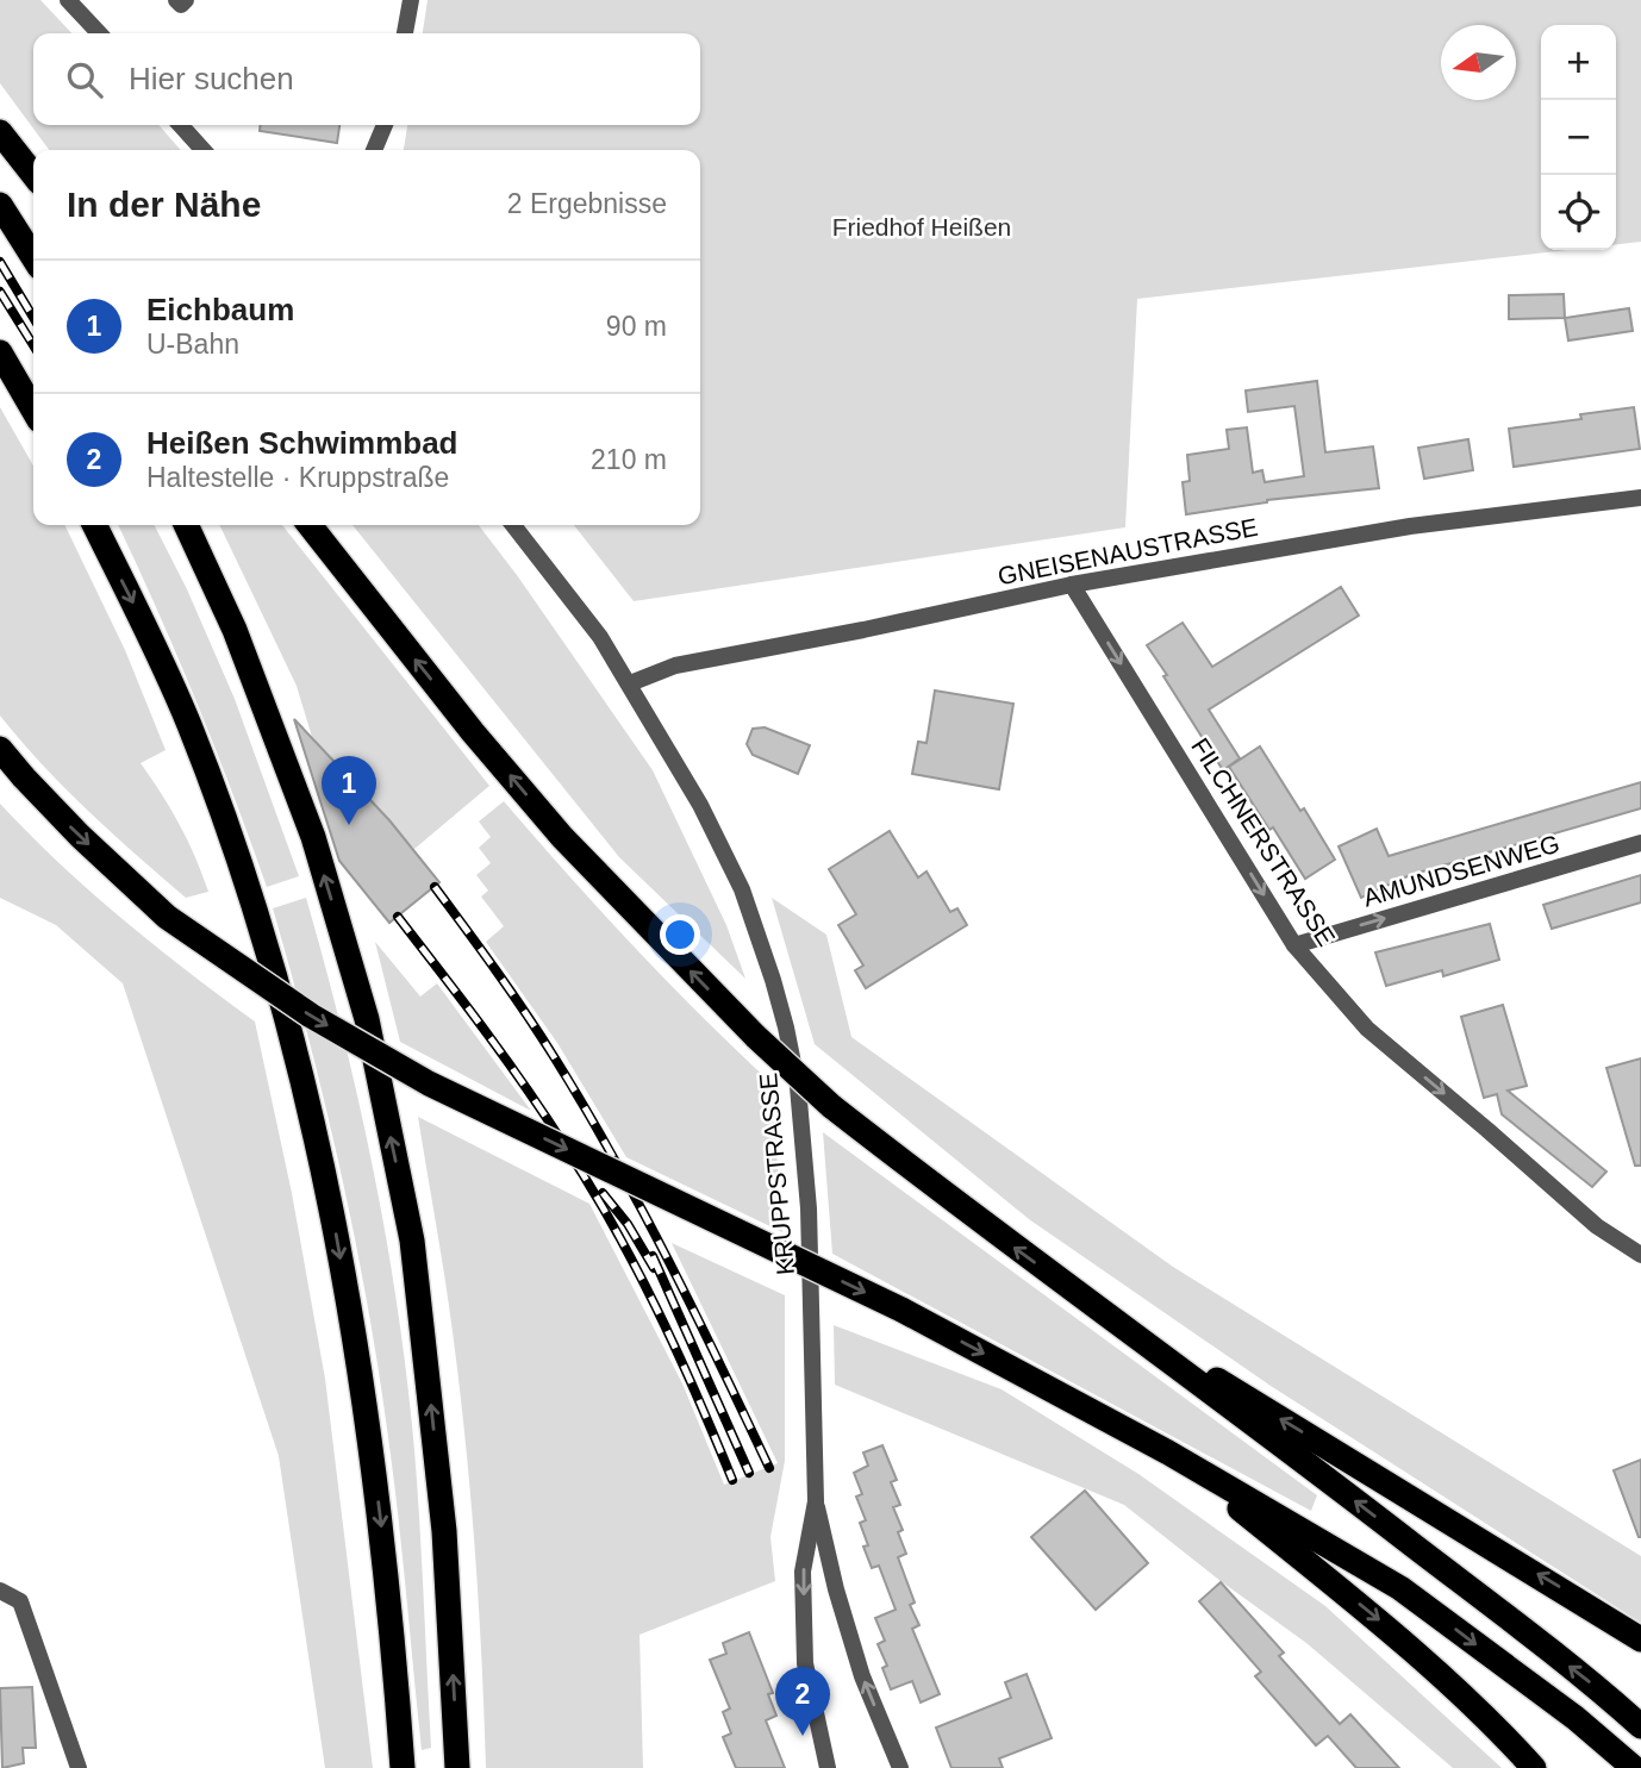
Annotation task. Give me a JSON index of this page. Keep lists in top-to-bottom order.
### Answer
{
  "streets": {
    "street": [
      "GNEISENAUSTRASSE",
      "FILCHNERSTRASSE",
      "AMUNDSENWEG",
      "KRUPPSTRASSE"
    ]
  },
  "crossings": [
    ["GNEISENAUSTRASSE", "FILCHNERSTRASSE"],
    ["GNEISENAUSTRASSE", "KRUPPSTRASSE"],
    ["FILCHNERSTRASSE", "AMUNDSENWEG"]
  ],
  "one_way": ["FILCHNERSTRASSE", "AMUNDSENWEG"],
  "parks": ["Friedhof Heißen"],
  "north": "left",
  "page": {
    "map_buttons": ["+", "−"],
    "search": "Hier suchen",
    "heading": ["In der Nähe", "2 Ergebnisse"],
    "list": [
      {
        "mark": "1",
        "name": "Eichbaum",
        "note": "U-Bahn",
        "value": "90 m"
      },
      {
        "mark": "2",
        "name": "Heißen Schwimmbad",
        "note": "Haltestelle · Kruppstraße",
        "value": "210 m"
      }
    ],
    "pins": ["1", "2"]
  }
}
